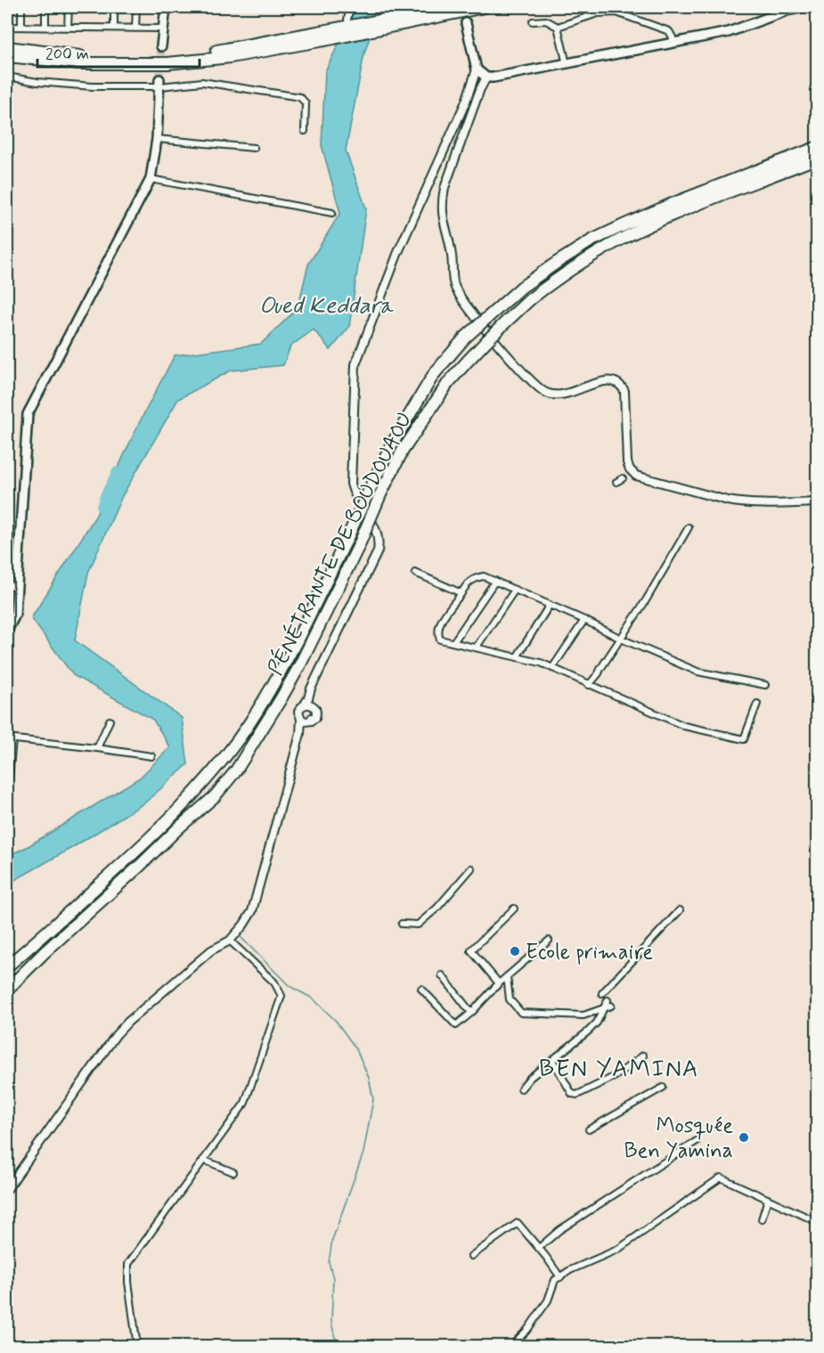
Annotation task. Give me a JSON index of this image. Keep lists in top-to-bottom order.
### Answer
{
  "streets": {
    "highway": ["PÉNÉTRANTE DE BOUDOUAOU"]
  },
  "districts": ["BEN YAMINA"],
  "water": ["Oued Keddara"],
  "places": ["Ecole primaire", "Mosquée Ben Yamina"],
  "scale_bar": "200 m"
}
